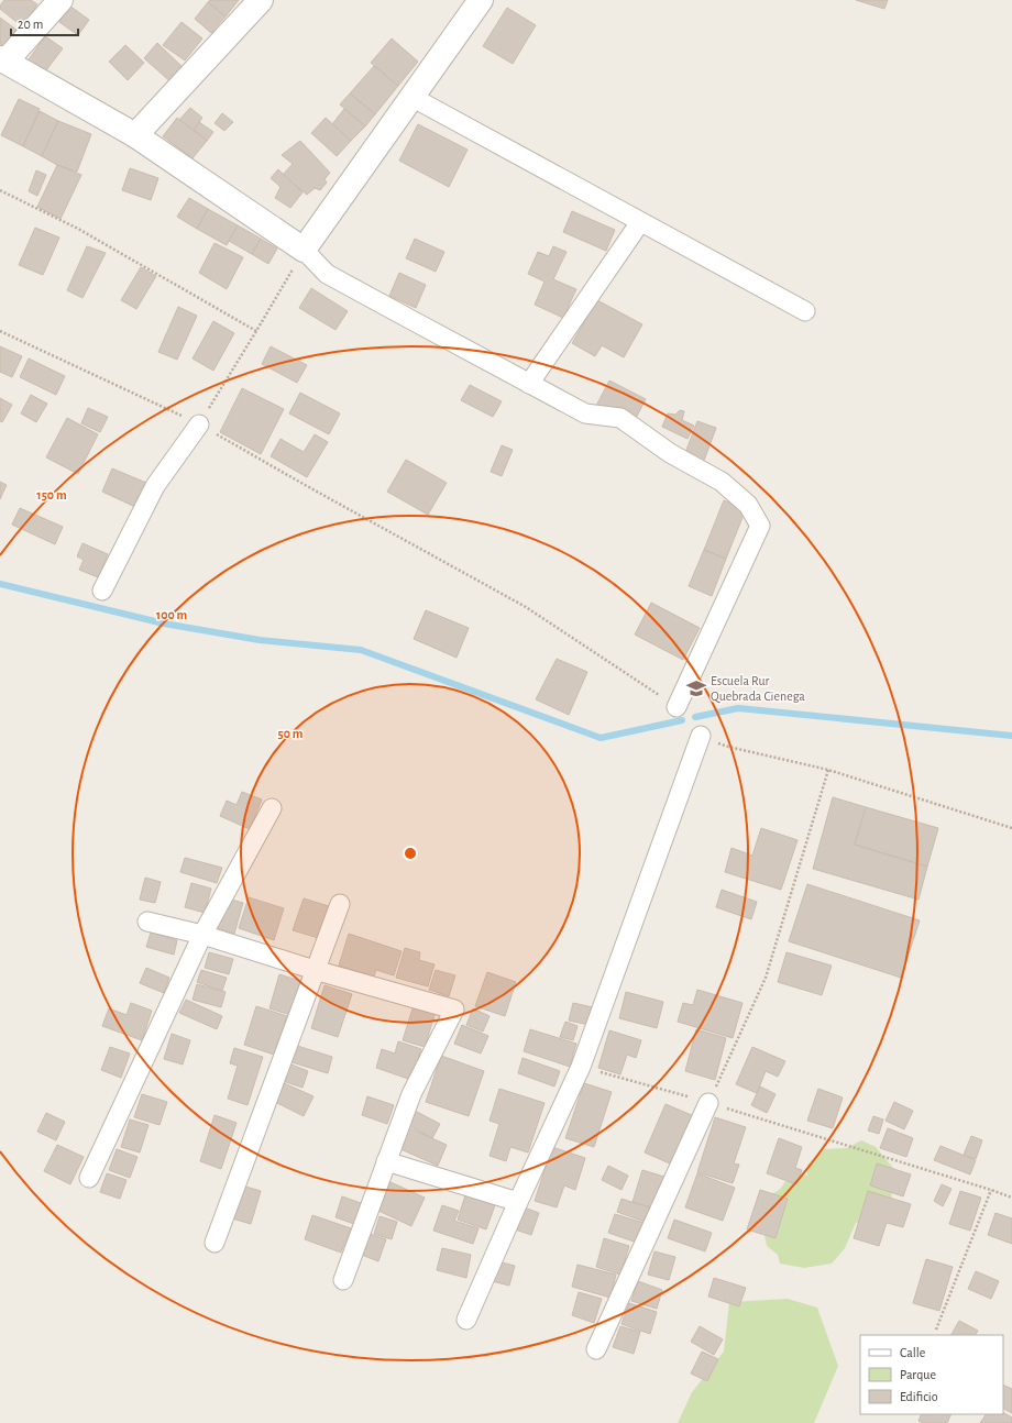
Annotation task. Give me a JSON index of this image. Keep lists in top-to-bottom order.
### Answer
{
  "places": {
    "school or university": ["Escuela Rur Quebrada Cienega"]
  },
  "legend": ["Calle", "Parque", "Edificio"],
  "scale_bar": "20 m",
  "rings": ["150 m", "100 m", "50 m"]
}
